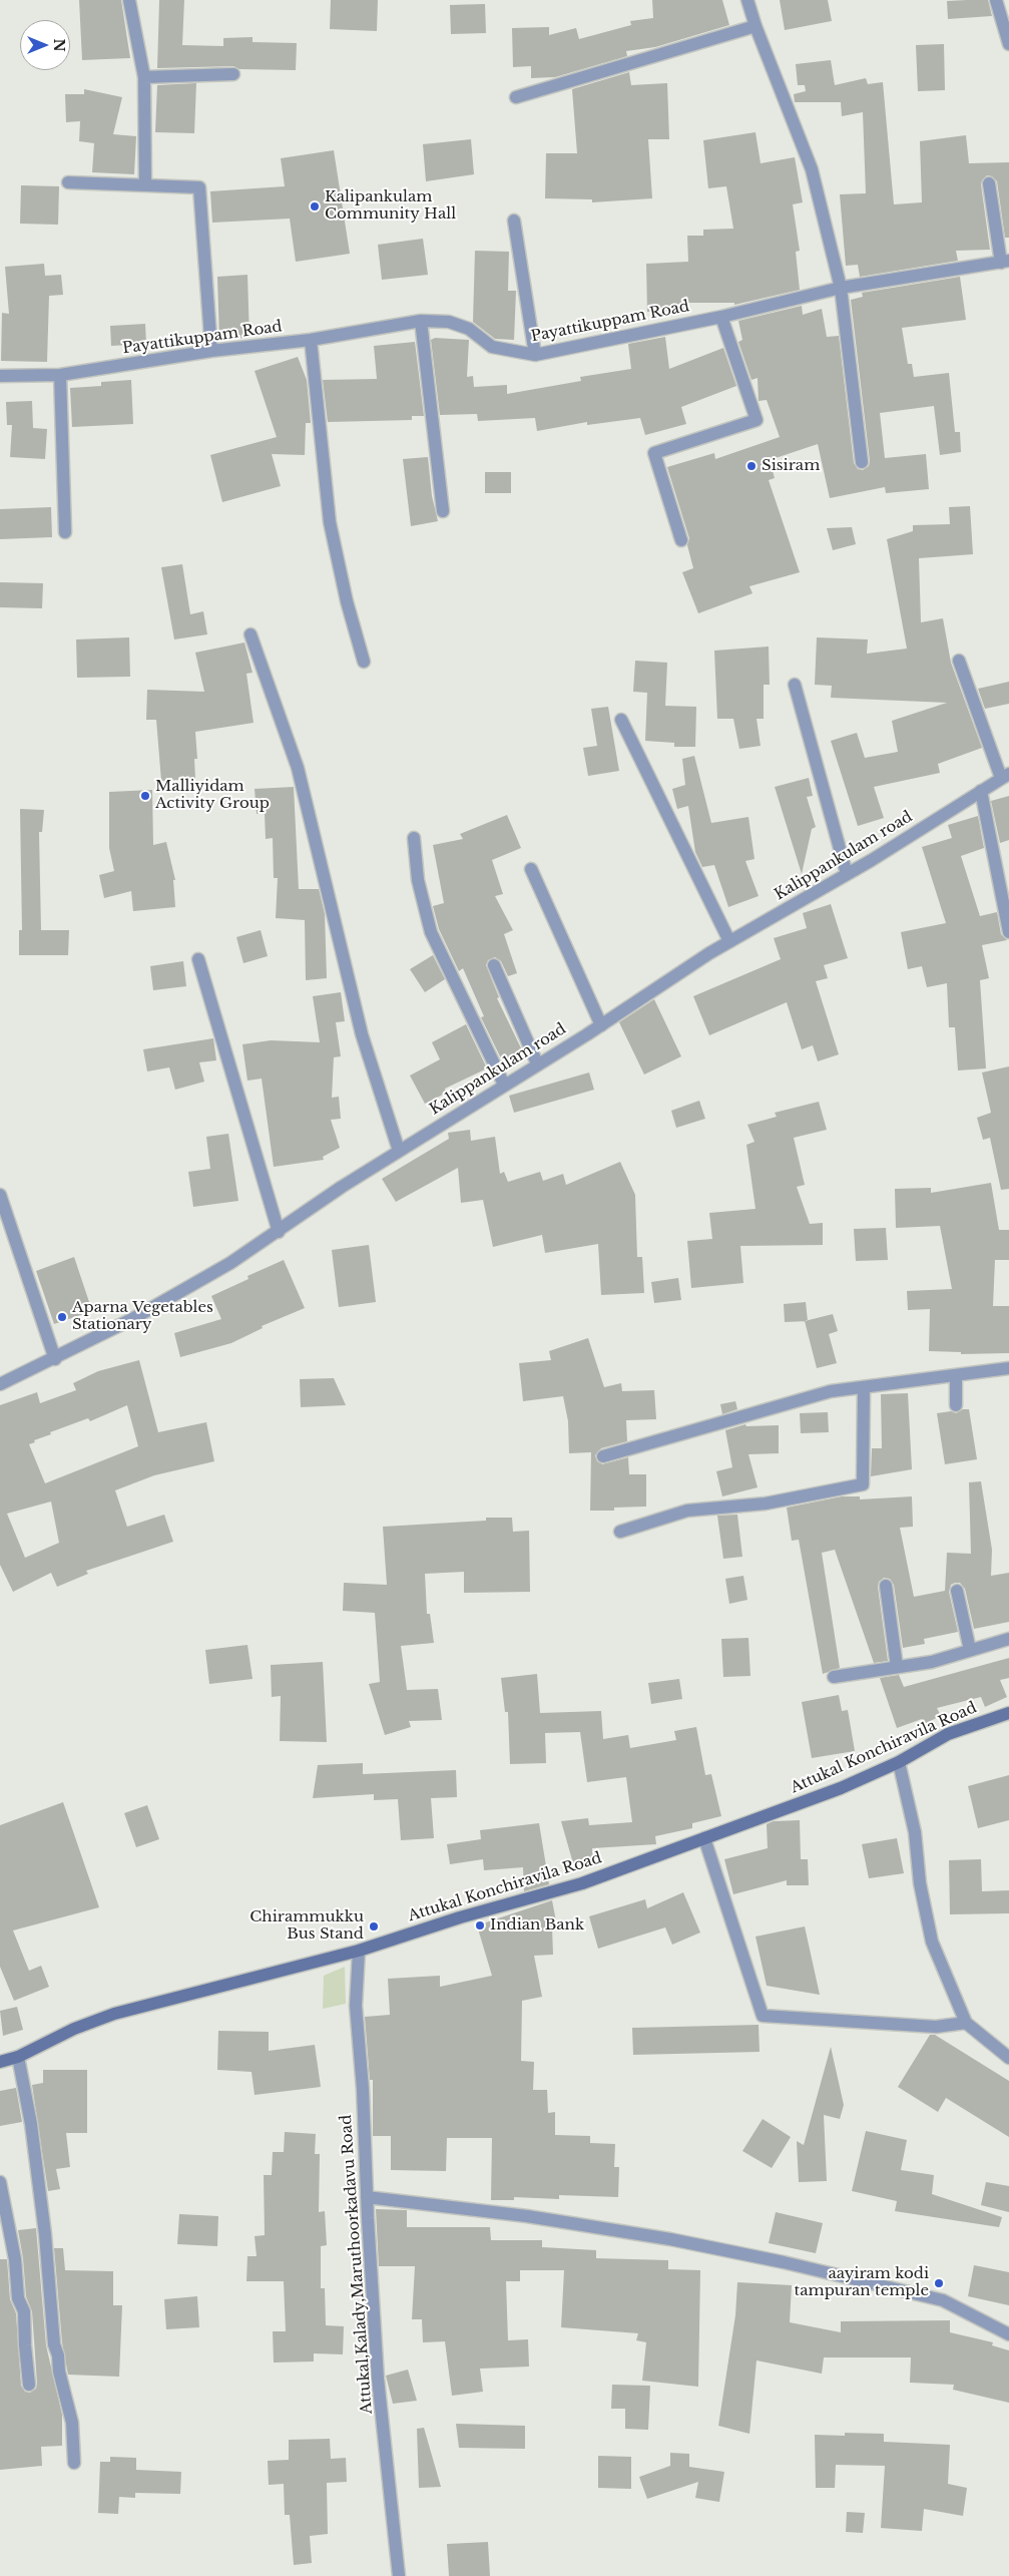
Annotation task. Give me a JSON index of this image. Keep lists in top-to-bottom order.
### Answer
{
  "streets": {
    "main road": ["Attukal Konchiravila Road"],
    "street": ["Payattikuppam Road", "Kalippankulam road", "Attukal,Kalady,Maruthoorkadavu Road"]
  },
  "crossings": [
    ["Attukal Konchiravila Road", "Attukal,Kalady,Maruthoorkadavu Road"]
  ],
  "places": [
    "Kalipankulam Community Hall",
    "Sisiram",
    "Malliyidam Activity Group",
    "Aparna Vegetables Stationary",
    "Indian Bank",
    "Chirammukku Bus Stand",
    "aayiram kodi tampuran temple"
  ],
  "north": "right"
}
